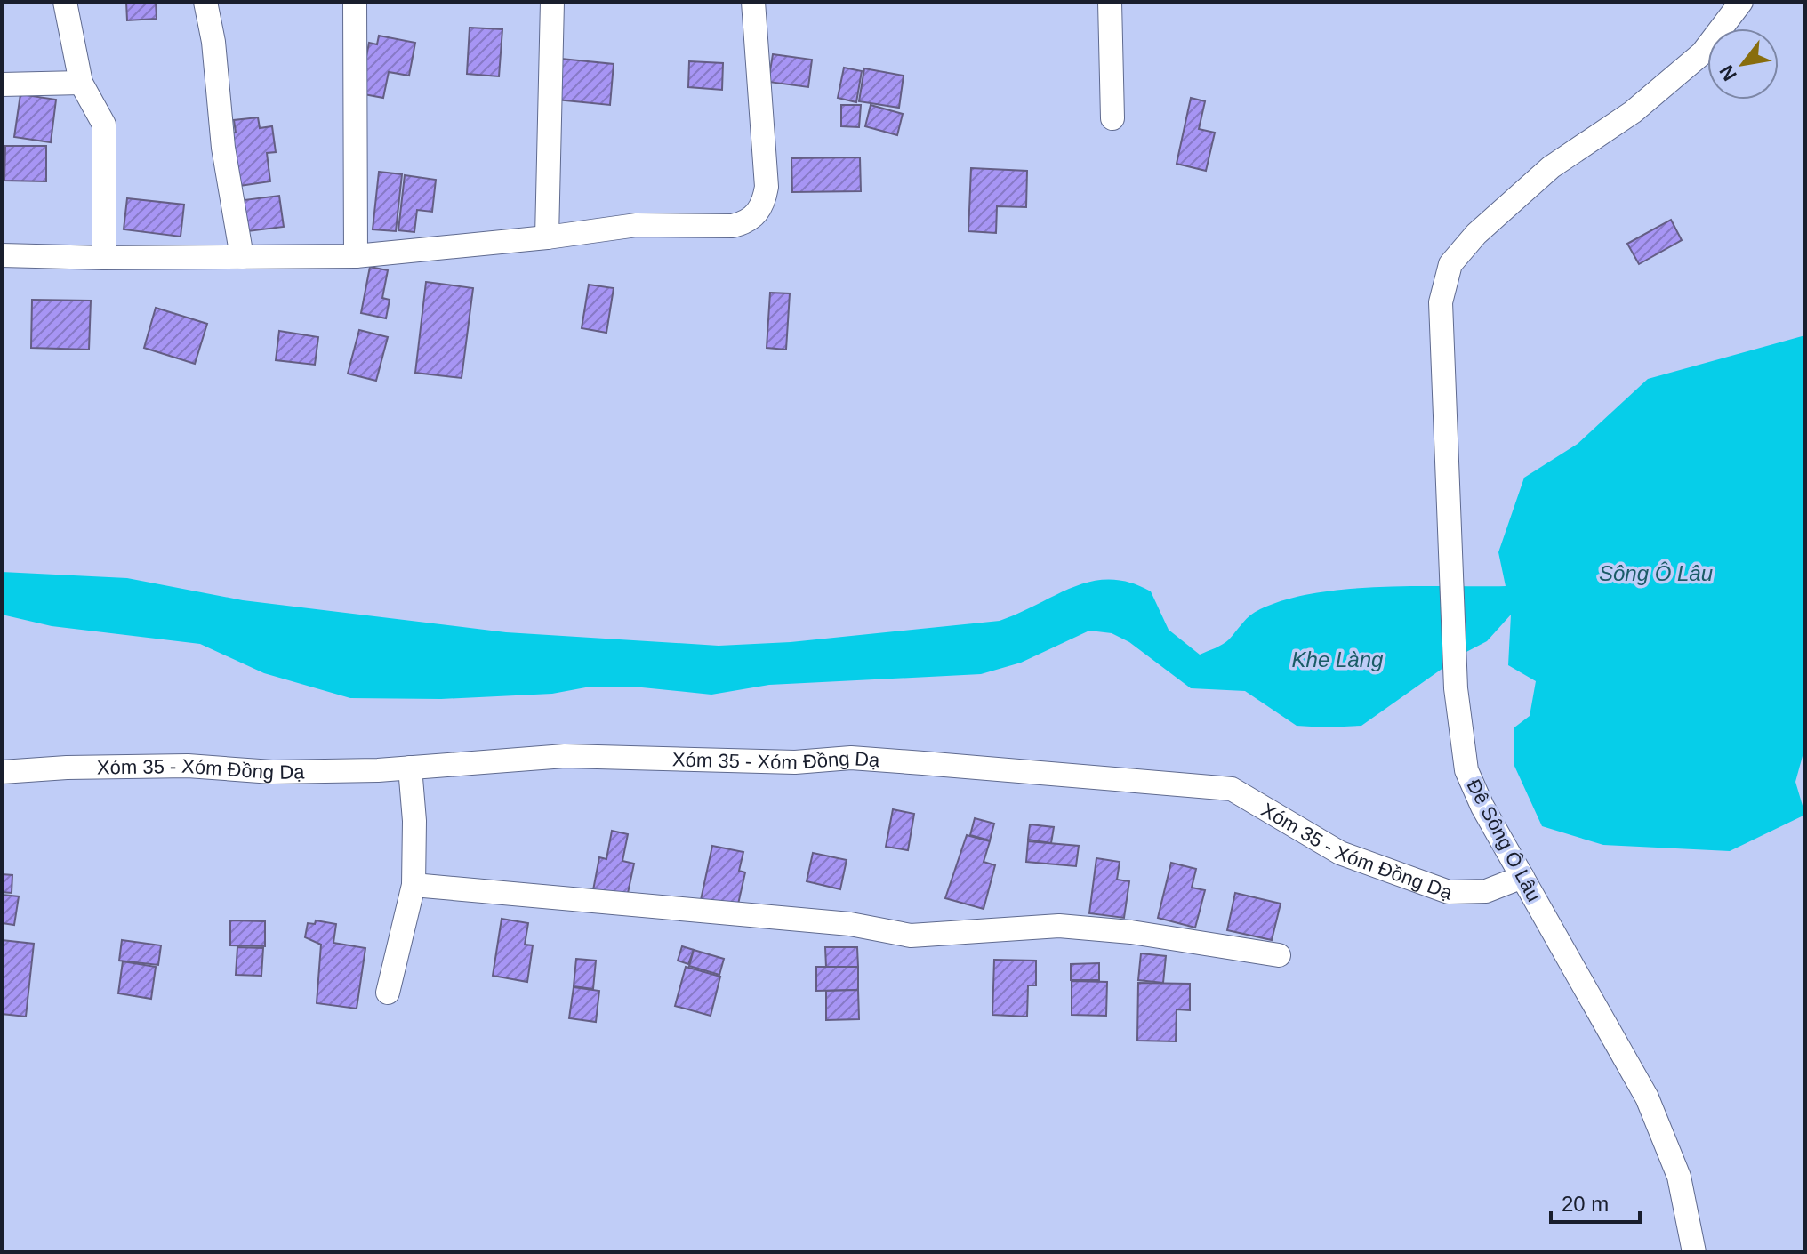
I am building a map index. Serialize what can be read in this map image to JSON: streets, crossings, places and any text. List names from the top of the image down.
{
  "streets": {
    "street": ["Xóm 35 - Xóm Đồng Dạ", "Đê Sông Ô Lâu"]
  },
  "crossings": [
    ["Xóm 35 - Xóm Đồng Dạ", "Đê Sông Ô Lâu"]
  ],
  "water": ["Sông Ô Lâu", "Khe Làng"],
  "scale_bar": "20 m",
  "north": "bottom left"
}
